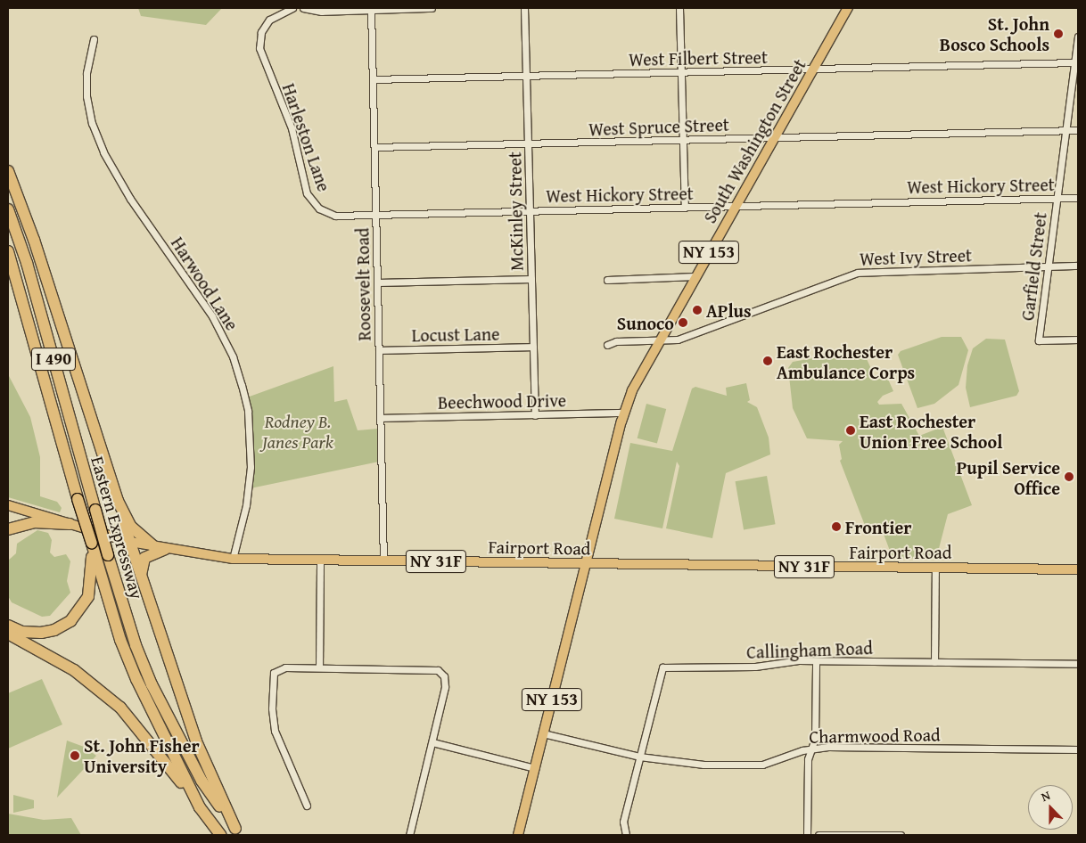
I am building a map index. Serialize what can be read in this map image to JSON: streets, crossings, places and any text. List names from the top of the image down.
{
  "streets": {
    "highway": ["I 490", "Eastern Expressway"],
    "main road": [
      "South Washington Street",
      "NY 153",
      "Fairport Road",
      "NY 31F"
    ],
    "street": [
      "West Filbert Street",
      "West Spruce Street",
      "Harleston Lane",
      "West Hickory Street",
      "McKinley Street",
      "West Ivy Street",
      "Garfield Street",
      "Harwood Lane",
      "Roosevelt Road",
      "Locust Lane",
      "Beechwood Drive",
      "Callingham Road",
      "Charmwood Road"
    ]
  },
  "crossings": [
    ["West Filbert Street", "South Washington Street"],
    ["West Filbert Street", "McKinley Street"],
    ["West Filbert Street", "Garfield Street"],
    ["West Filbert Street", "Roosevelt Road"],
    ["West Spruce Street", "South Washington Street"],
    ["West Spruce Street", "McKinley Street"],
    ["West Spruce Street", "Garfield Street"],
    ["West Spruce Street", "Roosevelt Road"],
    ["Harleston Lane", "West Hickory Street"],
    ["Harleston Lane", "Roosevelt Road"],
    ["South Washington Street", "West Hickory Street"],
    ["South Washington Street", "NY 153"],
    ["South Washington Street", "West Ivy Street"],
    ["South Washington Street", "Beechwood Drive"],
    ["South Washington Street", "Fairport Road"],
    ["West Hickory Street", "McKinley Street"],
    ["West Hickory Street", "Garfield Street"],
    ["West Hickory Street", "Roosevelt Road"],
    ["McKinley Street", "Locust Lane"],
    ["McKinley Street", "Beechwood Drive"],
    ["NY 153", "Fairport Road"],
    ["NY 153", "Charmwood Road"],
    ["West Ivy Street", "Garfield Street"],
    ["Harwood Lane", "Fairport Road"],
    ["Roosevelt Road", "Locust Lane"],
    ["Roosevelt Road", "Beechwood Drive"],
    ["Roosevelt Road", "Fairport Road"],
    ["Callingham Road", "Charmwood Road"]
  ],
  "parks": ["Rodney B. Janes Park"],
  "places": [
    "St. John Bosco Schools",
    "APlus",
    "Sunoco",
    "East Rochester Ambulance Corps",
    "East Rochester Union Free School",
    "Pupil Service Office",
    "Frontier",
    "St. John Fisher University"
  ],
  "north": "top"
}
